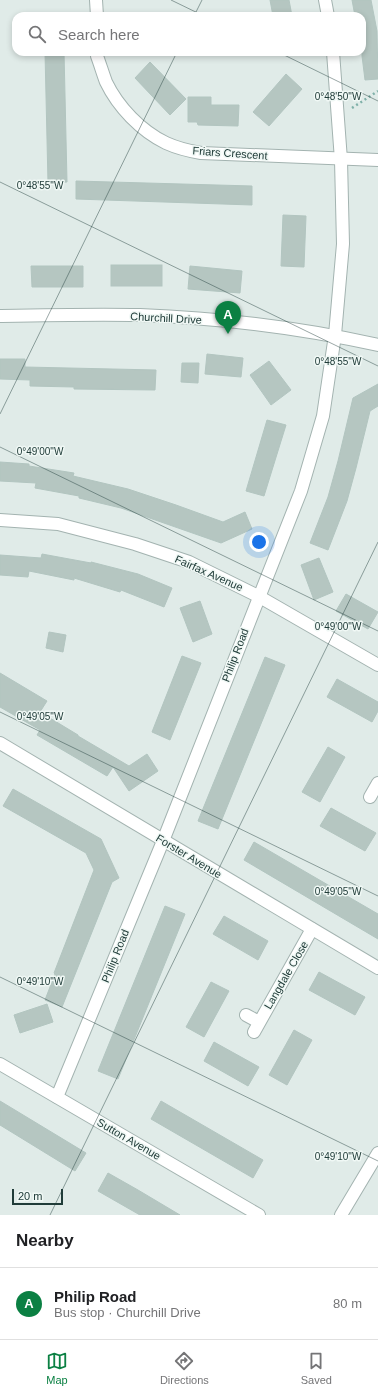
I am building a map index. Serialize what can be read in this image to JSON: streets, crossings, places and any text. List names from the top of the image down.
{
  "streets": {
    "street": [
      "Friars Crescent",
      "Churchill Drive",
      "Fairfax Avenue",
      "Philip Road",
      "Forster Avenue",
      "Langdale Close",
      "Sutton Avenue"
    ]
  },
  "crossings": [
    ["Friars Crescent", "Philip Road"],
    ["Churchill Drive", "Philip Road"],
    ["Fairfax Avenue", "Philip Road"],
    ["Philip Road", "Forster Avenue"],
    ["Philip Road", "Sutton Avenue"],
    ["Forster Avenue", "Langdale Close"]
  ],
  "scale_bar": "20 m",
  "page": {
    "search": "Search here",
    "pins": "A",
    "scale": "20 m",
    "heading": "Nearby",
    "list": [
      {
        "mark": "A",
        "name": "Philip Road",
        "note": "Bus stop · Churchill Drive",
        "value": "80 m"
      }
    ],
    "nav": ["Map", "Directions", "Saved"]
  },
  "coordinates": [
    "0°48'50\"W",
    "0°48'55\"W",
    "0°49'00\"W",
    "0°49'05\"W",
    "0°49'10\"W"
  ]
}
